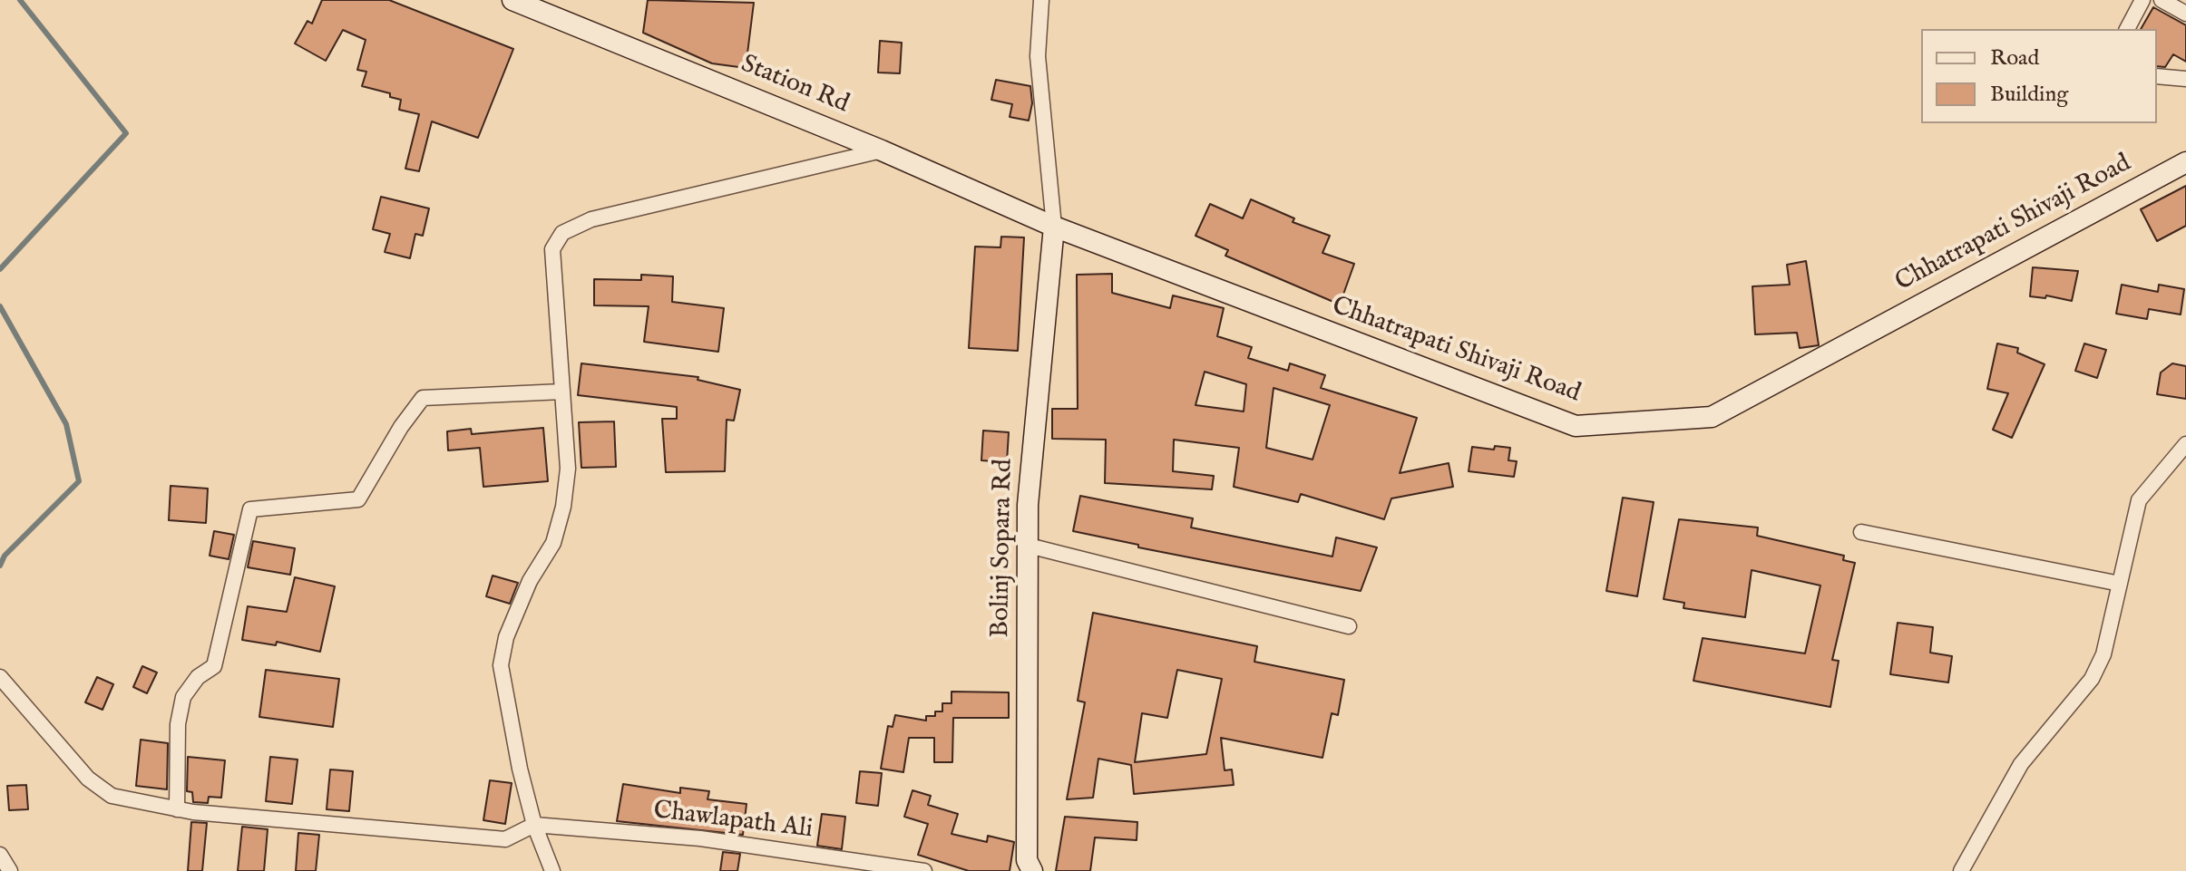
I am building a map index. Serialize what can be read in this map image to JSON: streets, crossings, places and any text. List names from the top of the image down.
{
  "streets": {
    "main road": ["Station Rd", "Chhatrapati Shivaji Road", "Bolinj Sopara Rd"],
    "street": ["Chawlapath Ali"]
  },
  "crossings": [
    ["Station Rd", "Chhatrapati Shivaji Road"],
    ["Station Rd", "Bolinj Sopara Rd"],
    ["Chhatrapati Shivaji Road", "Bolinj Sopara Rd"]
  ],
  "legend": ["Road", "Building"]
}
